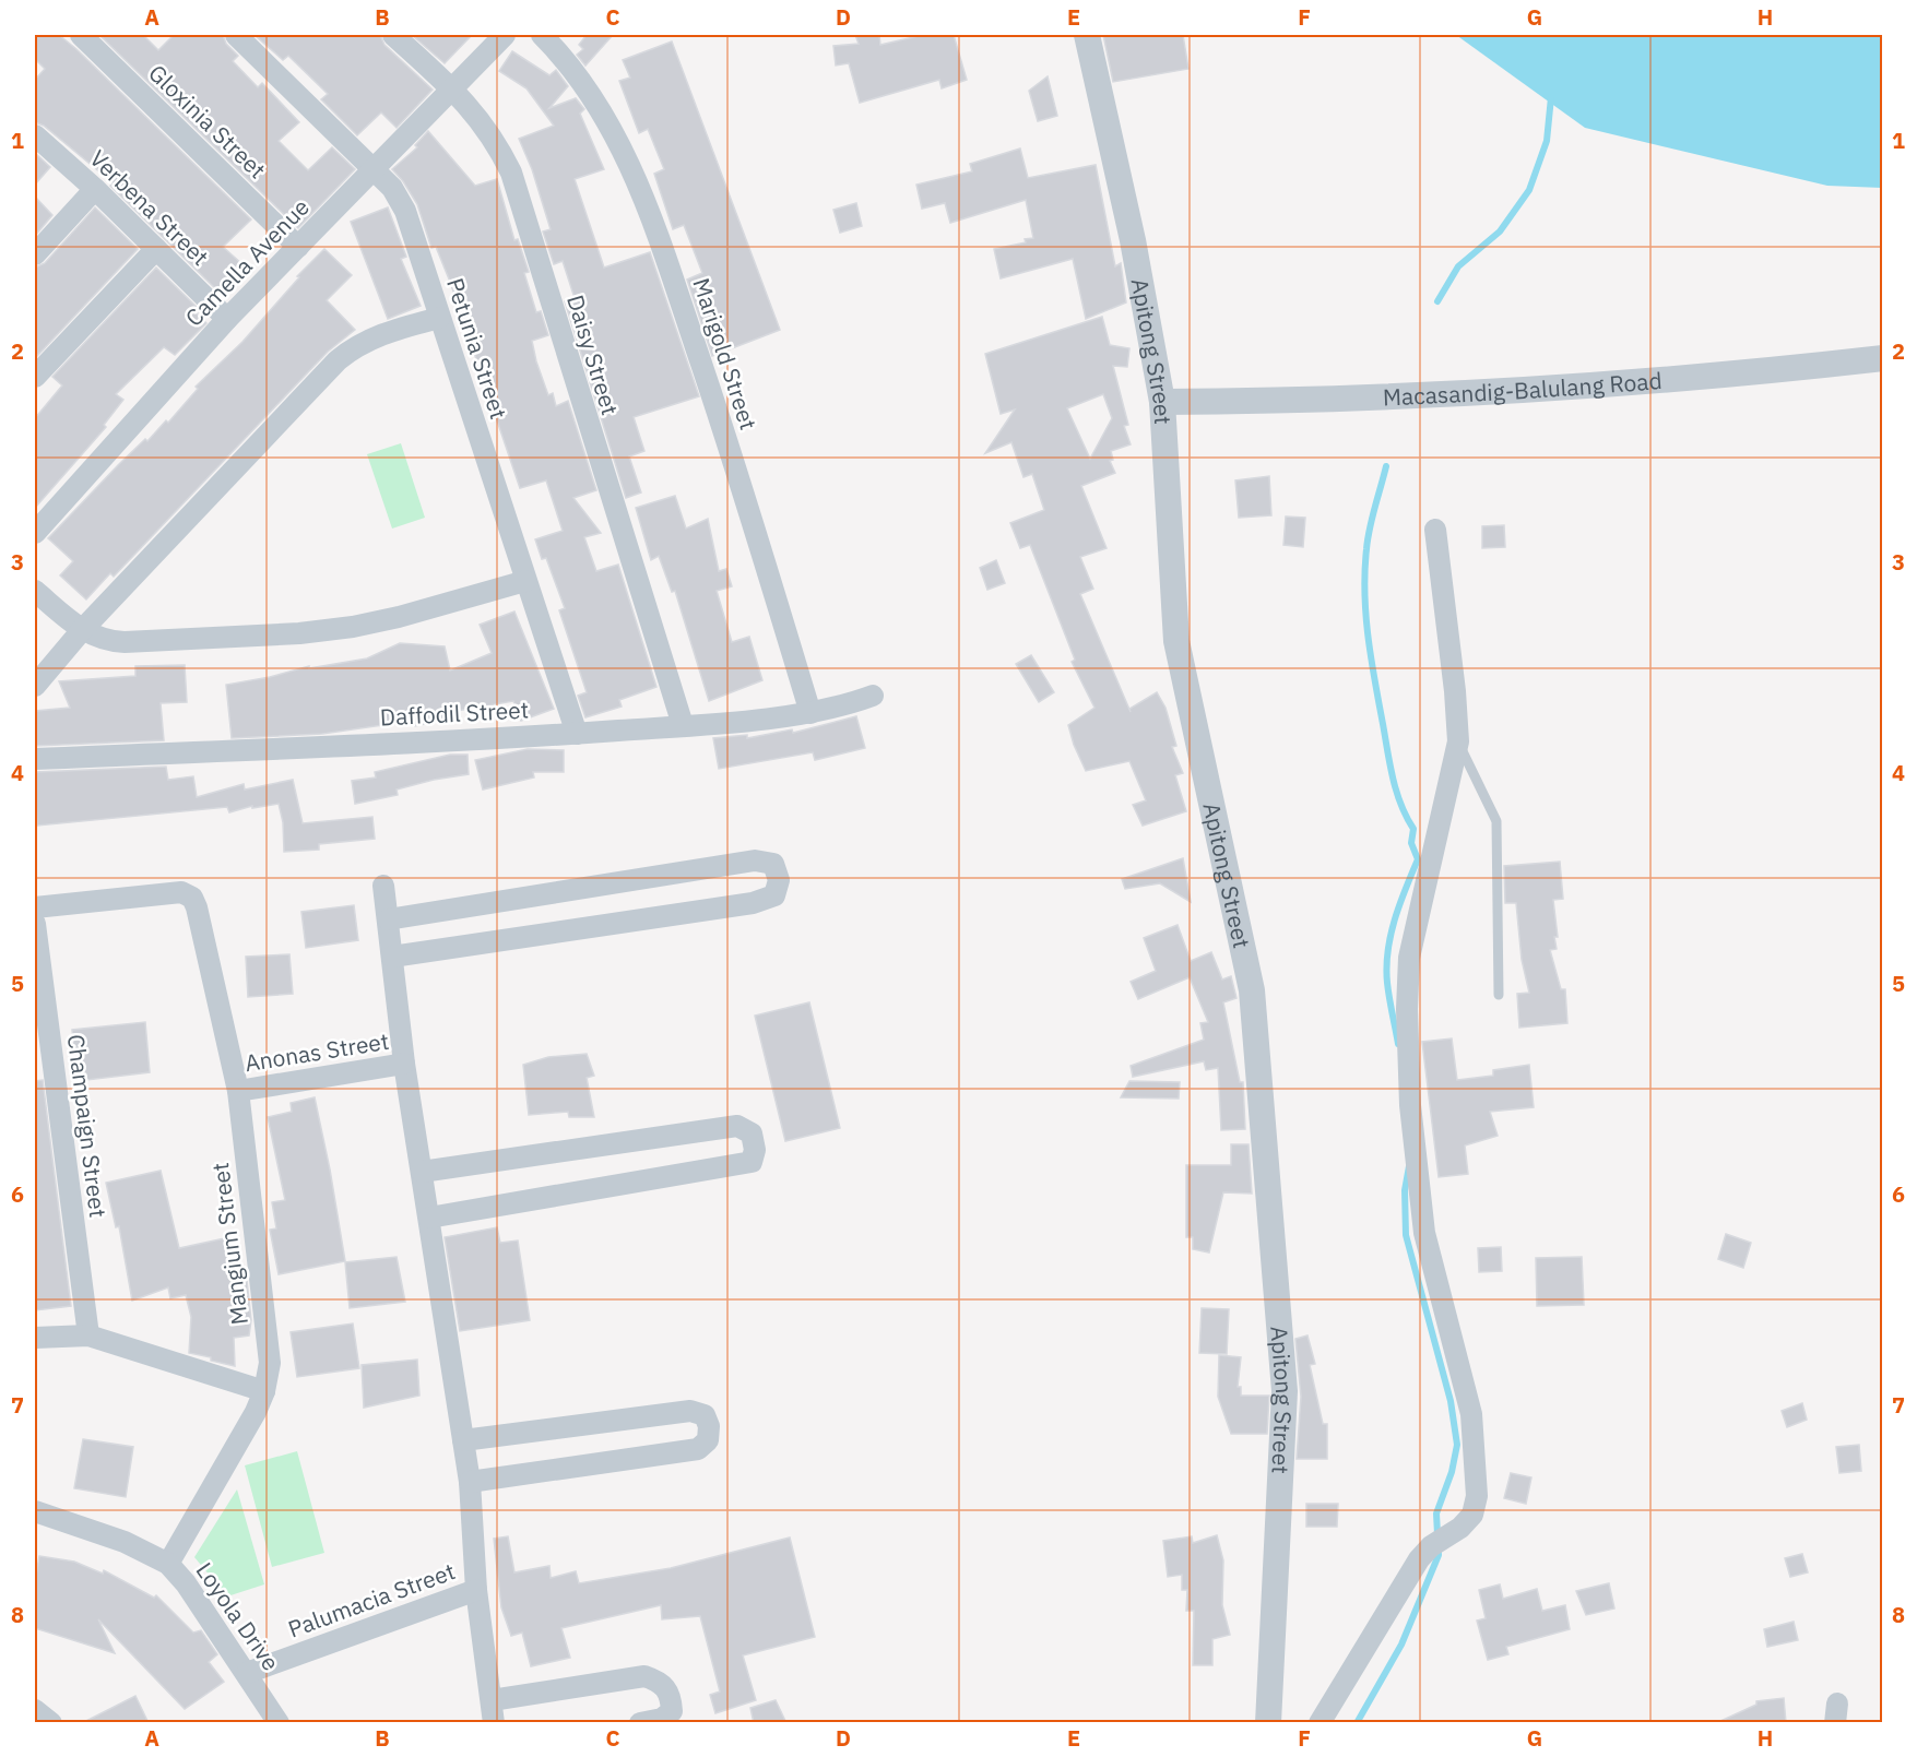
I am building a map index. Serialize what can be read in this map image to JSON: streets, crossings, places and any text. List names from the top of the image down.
{
  "streets": {
    "street": [
      "Gloxinia Street",
      "Verbena Street",
      "Camella Avenue",
      "Petunia Street",
      "Apitong Street",
      "Marigold Street",
      "Daisy Street",
      "Macasandig-Balulang Road",
      "Daffodil Street",
      "Anonas Street",
      "Champaign Street",
      "Mangium Street",
      "Palumacia Street",
      "Loyola Drive"
    ]
  },
  "crossings": [
    ["Gloxinia Street", "Camella Avenue"],
    ["Verbena Street", "Camella Avenue"],
    ["Camella Avenue", "Petunia Street"],
    ["Camella Avenue", "Daisy Street"],
    ["Petunia Street", "Daffodil Street"],
    ["Apitong Street", "Macasandig-Balulang Road"],
    ["Marigold Street", "Daffodil Street"],
    ["Daisy Street", "Daffodil Street"],
    ["Anonas Street", "Mangium Street"],
    ["Mangium Street", "Loyola Drive"],
    ["Palumacia Street", "Loyola Drive"]
  ],
  "grid": {
    "columns": [
      "A",
      "B",
      "C",
      "D",
      "E",
      "F",
      "G",
      "H"
    ],
    "rows": [
      "1",
      "2",
      "3",
      "4",
      "5",
      "6",
      "7",
      "8"
    ]
  }
}
